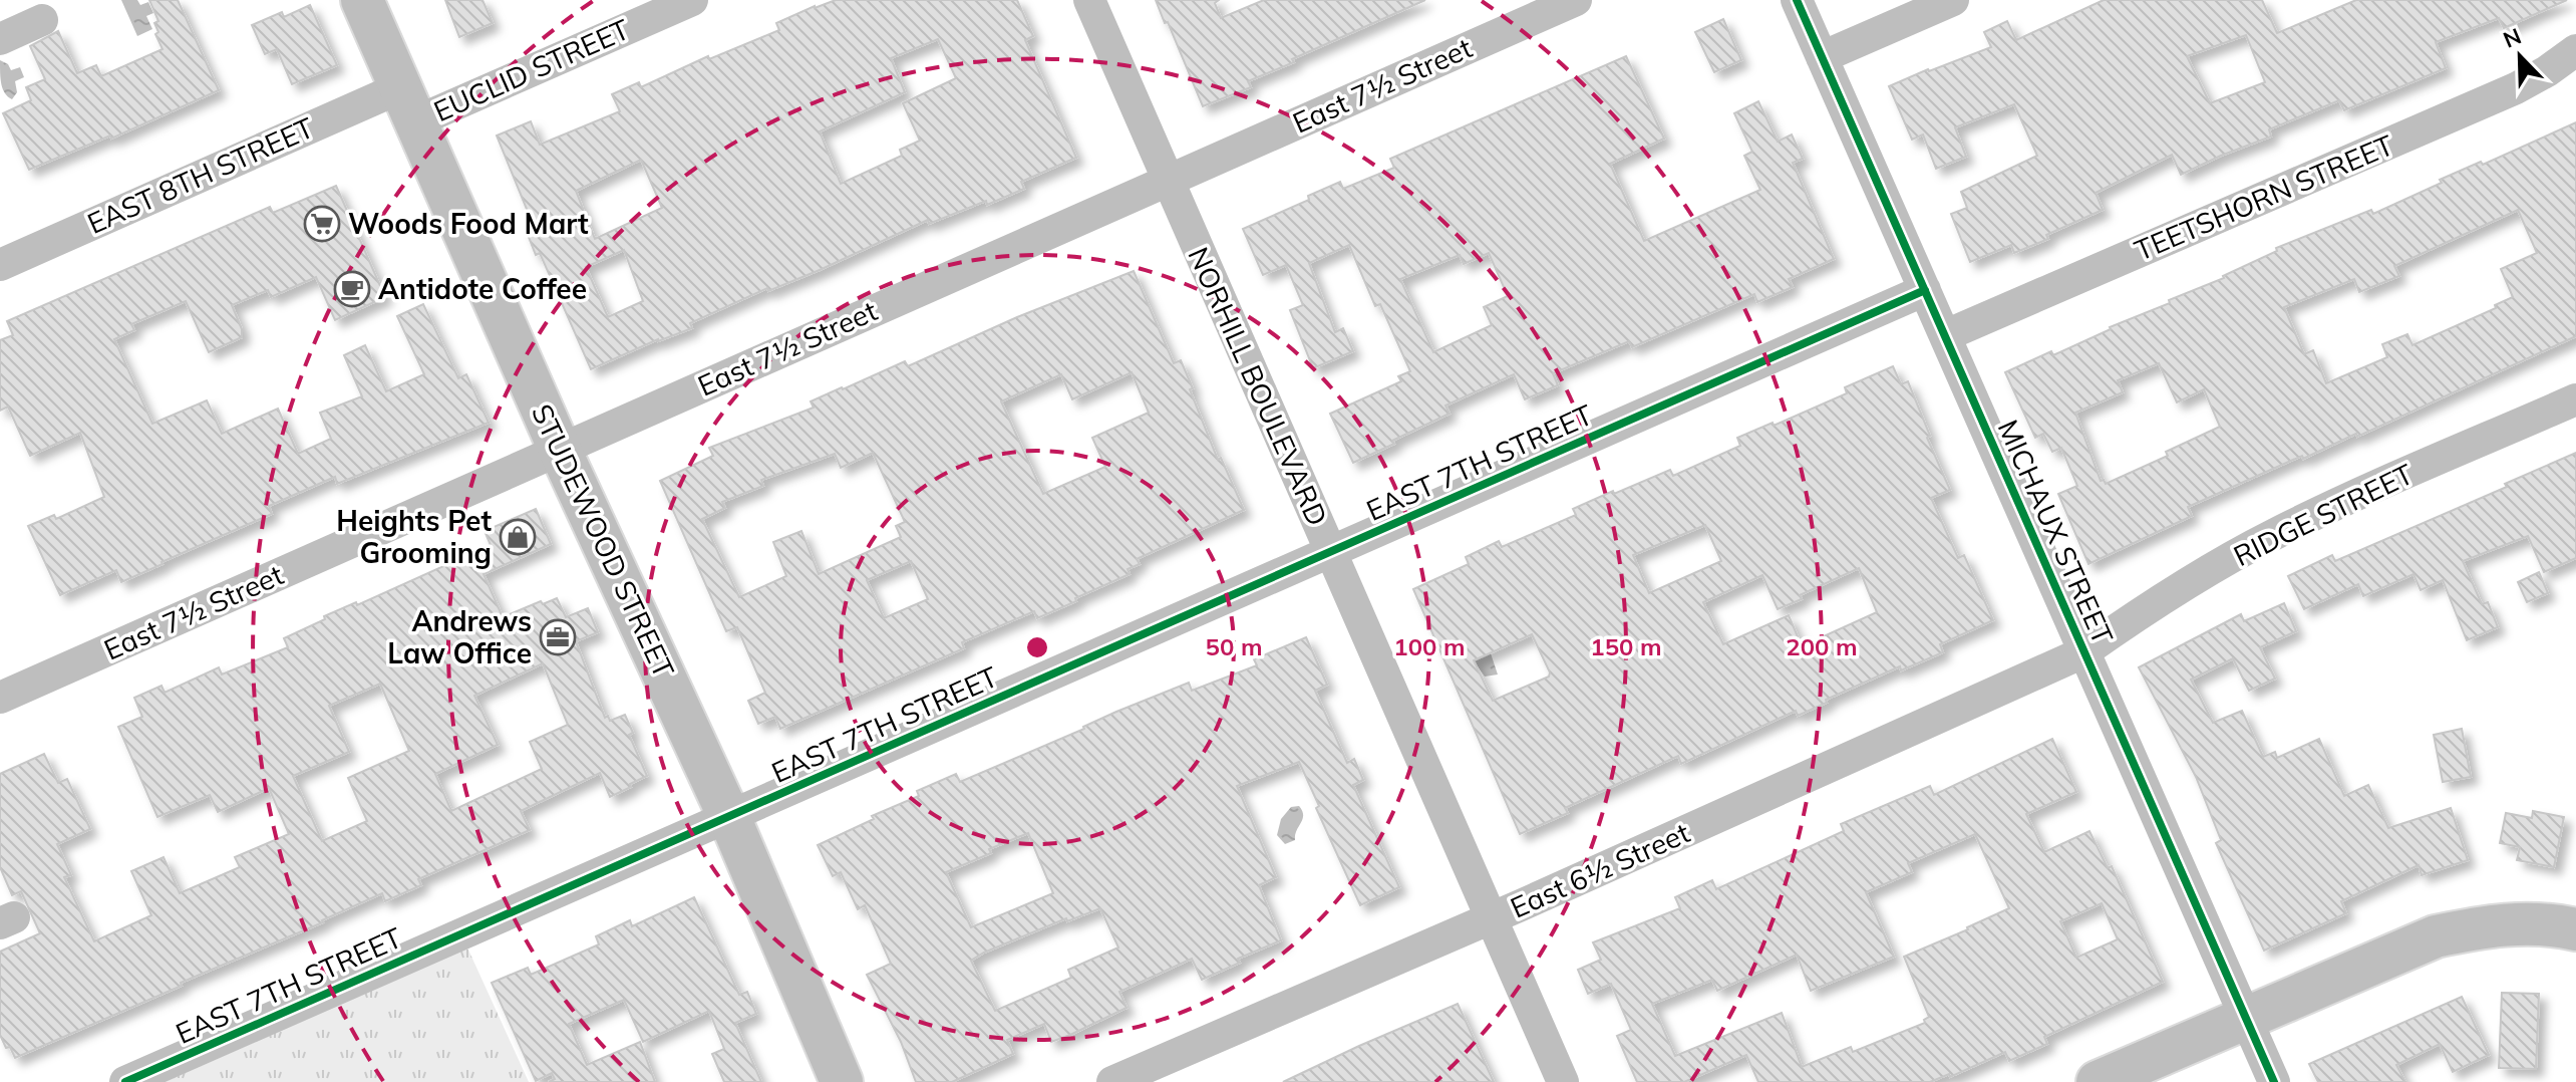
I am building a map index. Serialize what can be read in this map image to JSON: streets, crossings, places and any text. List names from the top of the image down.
{
  "streets": {
    "main road": ["STUDEWOOD STREET"],
    "street": [
      "EUCLID STREET",
      "East 7½ Street",
      "EAST 8TH STREET",
      "TEETSHORN STREET",
      "NORHILL BOULEVARD",
      "EAST 7TH STREET",
      "RIDGE STREET",
      "MICHAUX STREET",
      "East 6½ Street"
    ]
  },
  "crossings": [
    ["EUCLID STREET", "EAST 8TH STREET"],
    ["EUCLID STREET", "STUDEWOOD STREET"],
    ["East 7½ Street", "NORHILL BOULEVARD"],
    ["East 7½ Street", "STUDEWOOD STREET"],
    ["EAST 8TH STREET", "STUDEWOOD STREET"],
    ["TEETSHORN STREET", "MICHAUX STREET"],
    ["NORHILL BOULEVARD", "EAST 7TH STREET"],
    ["NORHILL BOULEVARD", "East 6½ Street"],
    ["EAST 7TH STREET", "MICHAUX STREET"],
    ["EAST 7TH STREET", "STUDEWOOD STREET"],
    ["RIDGE STREET", "MICHAUX STREET"],
    ["RIDGE STREET", "East 6½ Street"],
    ["MICHAUX STREET", "East 6½ Street"]
  ],
  "places": {
    "supermarket": ["Woods Food Mart"],
    "cafe": ["Antidote Coffee"],
    "shop": ["Heights Pet Grooming"],
    "office": ["Andrews Law Office"]
  },
  "north": "top left",
  "rings": [
    "50 m",
    "100 m",
    "150 m",
    "200 m"
  ]
}
